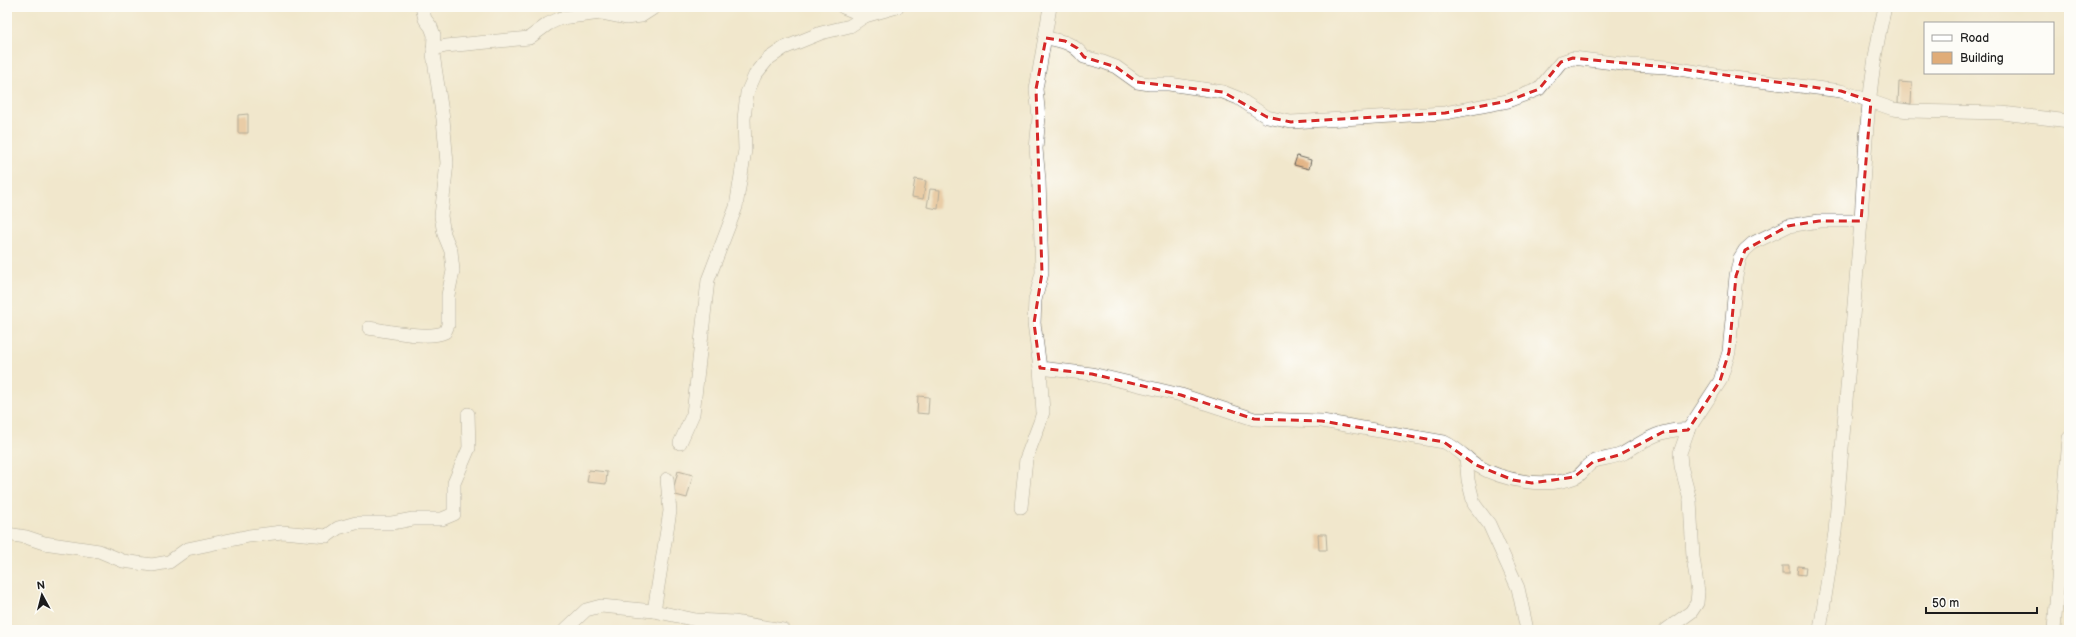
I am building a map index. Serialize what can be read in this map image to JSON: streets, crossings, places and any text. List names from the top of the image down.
{
  "legend": ["Road", "Building"],
  "scale_bar": "50 m",
  "north": "top"
}
